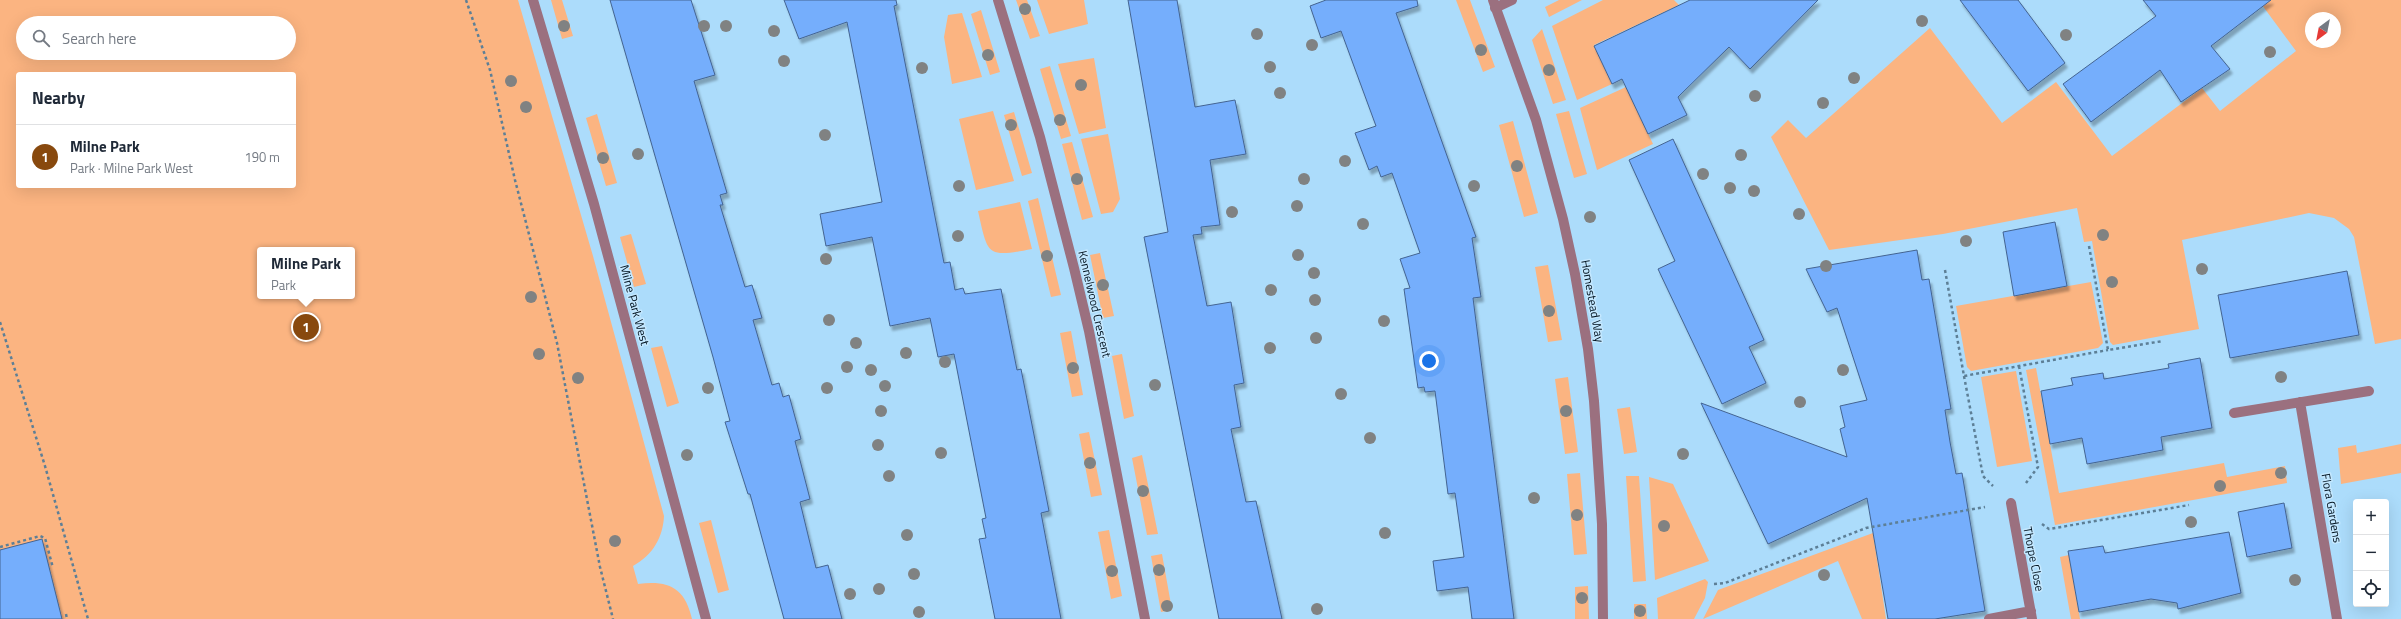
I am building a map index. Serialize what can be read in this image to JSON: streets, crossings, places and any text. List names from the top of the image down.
{
  "streets": {
    "street": [
      "Homestead Way",
      "Kennelwood Crescent",
      "Milne Park West",
      "Flora Gardens",
      "Thorpe Close"
    ]
  },
  "north": "bottom left",
  "page": {
    "search": "Search here",
    "heading": "Nearby",
    "list": [
      {
        "mark": "1",
        "name": "Milne Park",
        "note": "Park · Milne Park West",
        "value": "190 m"
      }
    ],
    "popup": ["Milne Park", "Park"],
    "pins": "1",
    "map_buttons": ["+", "−"]
  }
}
